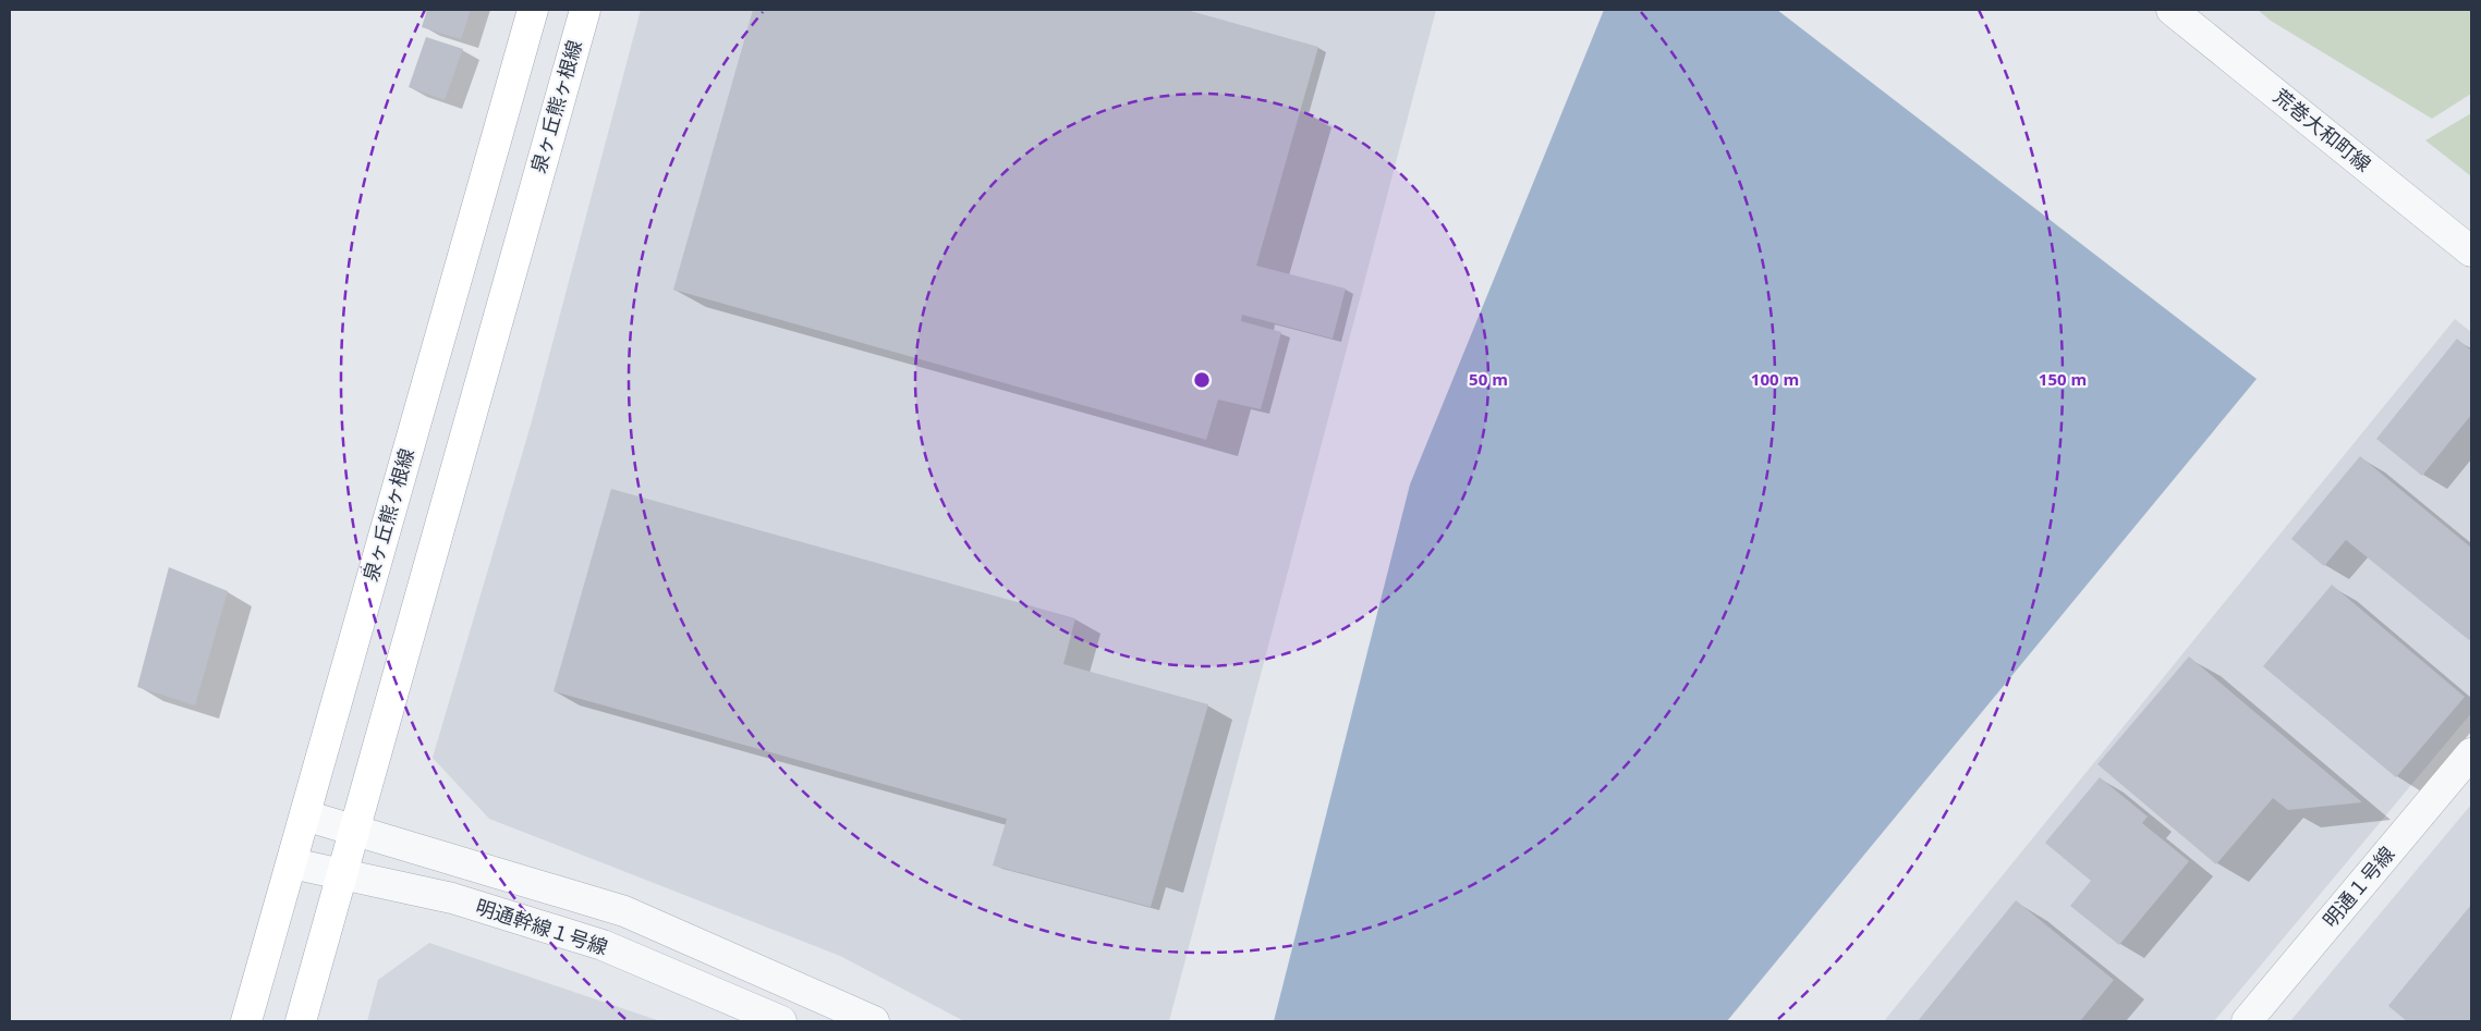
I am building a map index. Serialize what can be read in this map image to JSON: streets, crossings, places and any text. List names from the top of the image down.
{
  "streets": {
    "main road": ["泉ヶ丘熊ヶ根線"],
    "street": ["荒巻大和町線", "明通１号線", "明通幹線１号線"]
  },
  "crossings": [
    ["泉ヶ丘熊ヶ根線", "明通幹線１号線"]
  ],
  "rings": ["50 m", "100 m", "150 m"]
}
